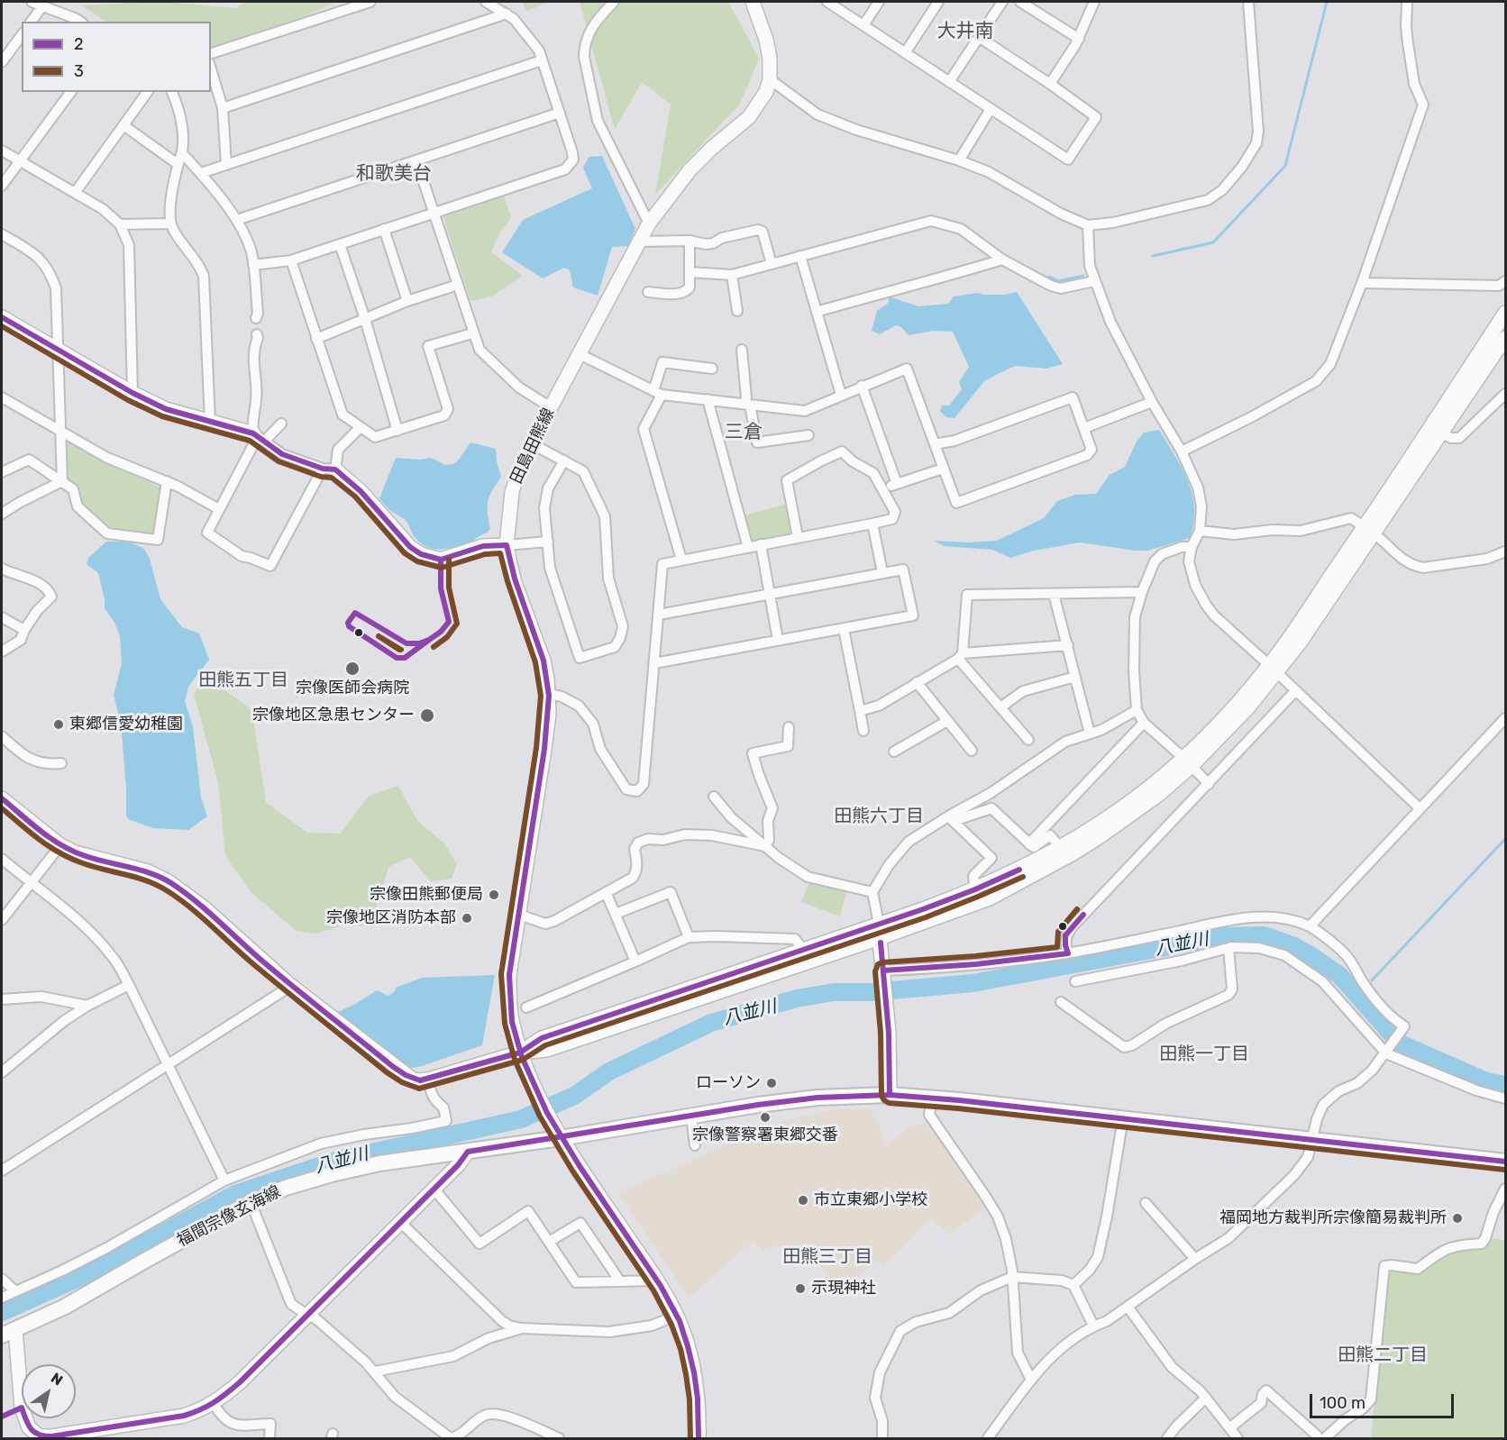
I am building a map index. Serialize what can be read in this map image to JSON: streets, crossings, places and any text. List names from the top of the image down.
{
  "streets": {
    "main road": ["福間宗像玄海線"],
    "street": ["田島田熊線"]
  },
  "crossings": [
    ["田島田熊線", "福間宗像玄海線"]
  ],
  "districts": [
    "大井南",
    "和歌美台",
    "三倉",
    "田熊五丁目",
    "田熊六丁目",
    "田熊一丁目",
    "田熊三丁目",
    "田熊二丁目"
  ],
  "water": ["八並川"],
  "places": [
    "宗像医師会病院",
    "宗像地区急患センター",
    "東郷信愛幼稚園",
    "宗像田熊郵便局",
    "宗像地区消防本部",
    "ローソン",
    "宗像警察署東郷交番",
    "市立東郷小学校",
    "福岡地方裁判所宗像簡易裁判所",
    "示現神社"
  ],
  "lines": ["transit line 2", "transit line 3"],
  "legend": ["2", "3"],
  "scale_bar": "100 m",
  "north": "top right"
}
